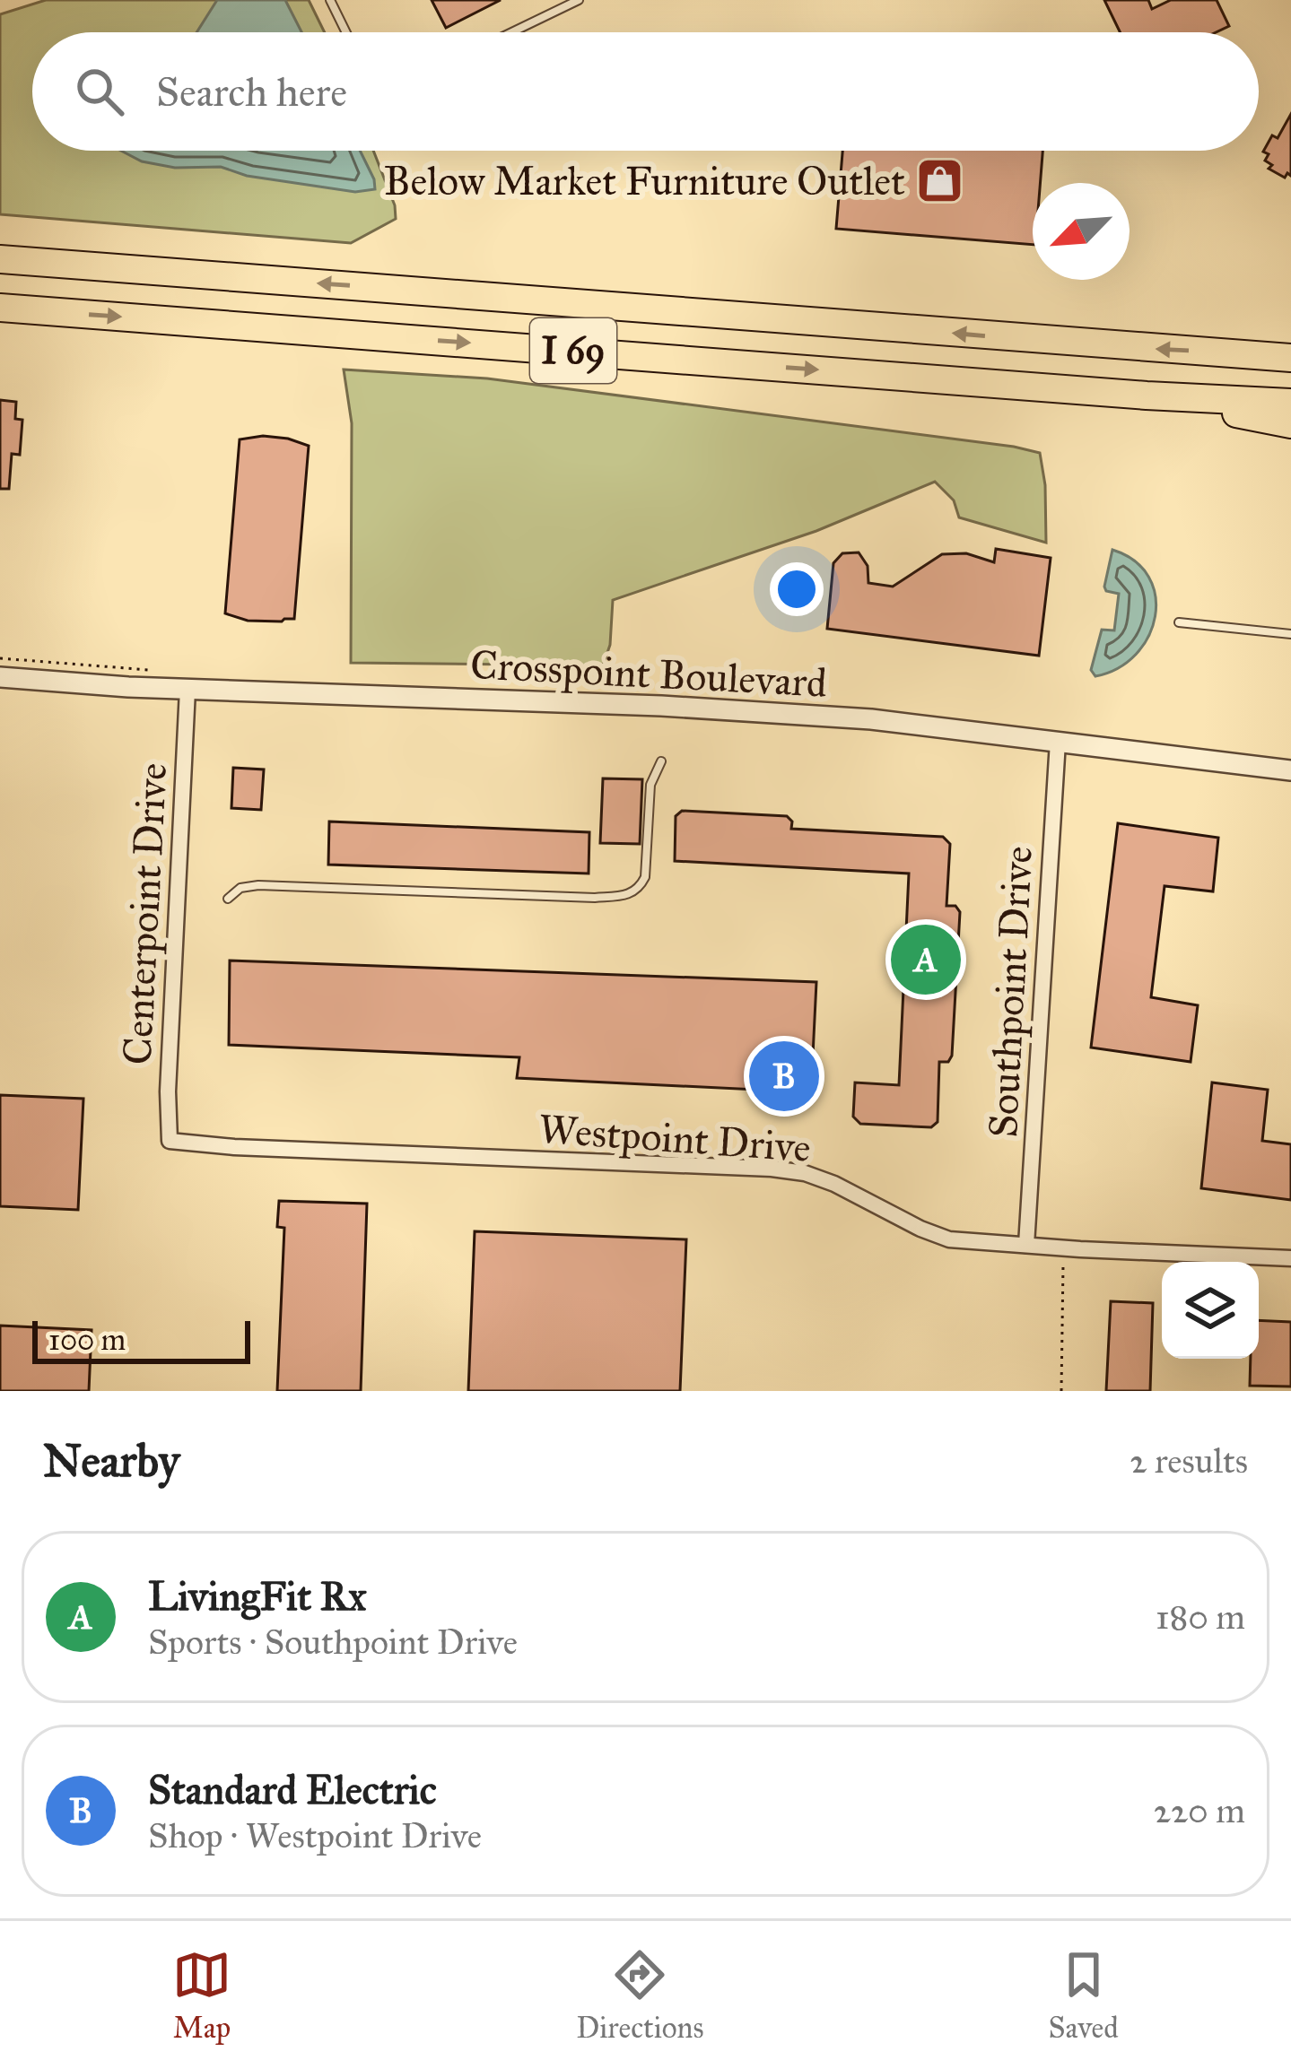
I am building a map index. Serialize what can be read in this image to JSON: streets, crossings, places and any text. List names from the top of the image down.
{
  "streets": {
    "highway": ["I 69"],
    "street": [
      "Crosspoint Boulevard",
      "Centerpoint Drive",
      "Southpoint Drive",
      "Westpoint Drive"
    ]
  },
  "crossings": [
    ["Crosspoint Boulevard", "Centerpoint Drive"],
    ["Crosspoint Boulevard", "Southpoint Drive"],
    ["Centerpoint Drive", "Westpoint Drive"],
    ["Southpoint Drive", "Westpoint Drive"]
  ],
  "places": {
    "shop": ["Below Market Furniture Outlet"]
  },
  "scale_bar": "100 m",
  "north": "bottom left",
  "page": {
    "search": "Search here",
    "pins": ["A", "B"],
    "scale": "100 m",
    "heading": ["Nearby", "2 results"],
    "list": [
      {
        "mark": "A",
        "name": "LivingFit Rx",
        "note": "Sports · Southpoint Drive",
        "value": "180 m"
      },
      {
        "mark": "B",
        "name": "Standard Electric",
        "note": "Shop · Westpoint Drive",
        "value": "220 m"
      }
    ],
    "nav": ["Map", "Directions", "Saved"]
  }
}
